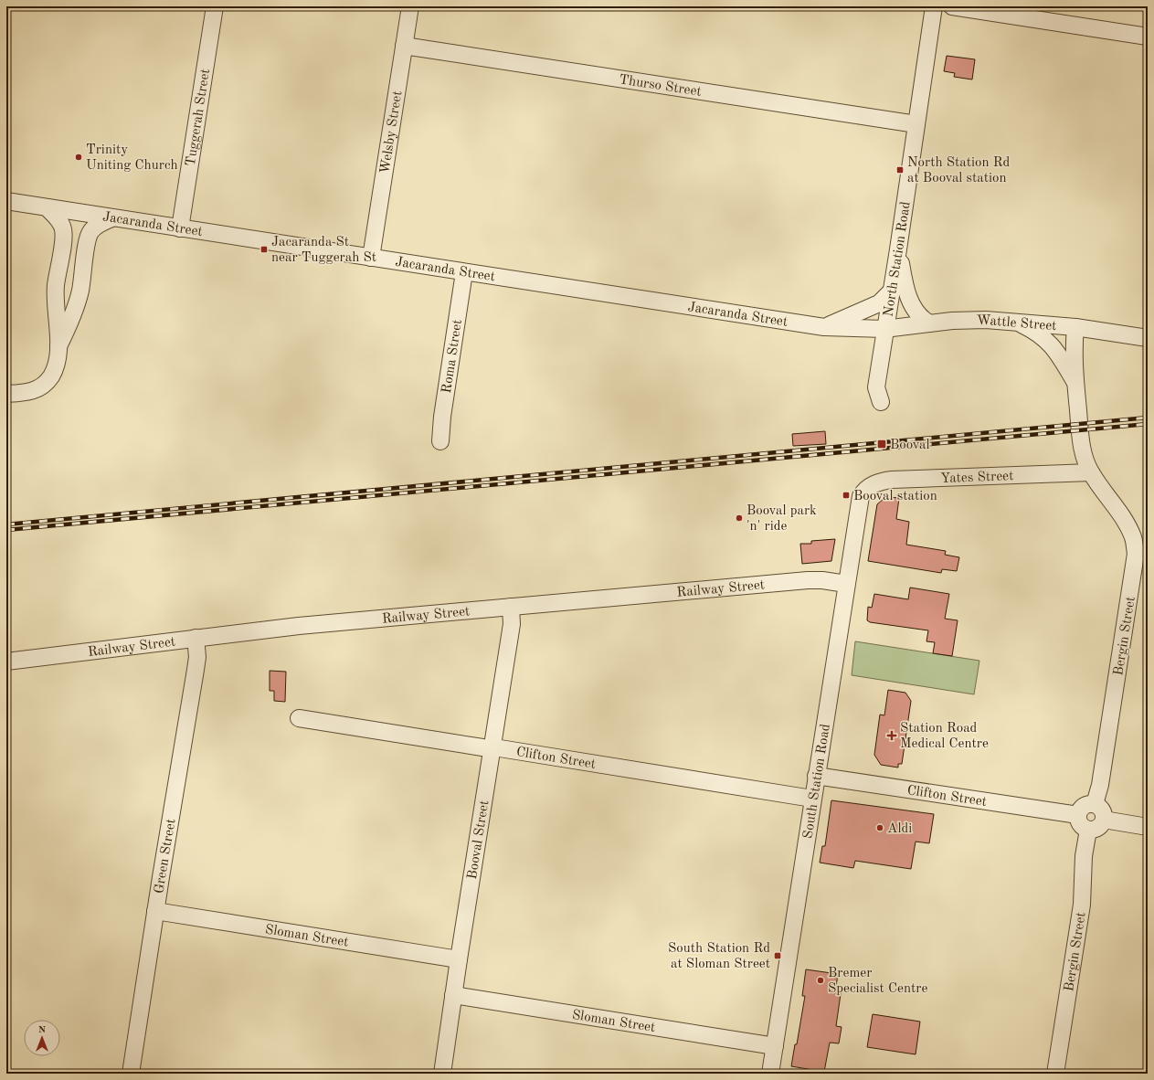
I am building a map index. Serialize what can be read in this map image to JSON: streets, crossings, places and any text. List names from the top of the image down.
{
  "streets": {
    "street": [
      "Thurso Street",
      "Tuggerah Street",
      "Welsby Street",
      "Jacaranda Street",
      "North Station Road",
      "Wattle Street",
      "Roma Street",
      "Yates Street",
      "Railway Street",
      "Bergin Street",
      "Clifton Street",
      "South Station Road",
      "Booval Street",
      "Green Street",
      "Sloman Street"
    ]
  },
  "crossings": [
    ["Thurso Street", "Welsby Street"],
    ["Thurso Street", "North Station Road"],
    ["Tuggerah Street", "Jacaranda Street"],
    ["Welsby Street", "Jacaranda Street"],
    ["Jacaranda Street", "North Station Road"],
    ["Jacaranda Street", "Wattle Street"],
    ["Jacaranda Street", "Roma Street"],
    ["North Station Road", "Wattle Street"],
    ["Wattle Street", "Bergin Street"],
    ["Yates Street", "Bergin Street"],
    ["Yates Street", "South Station Road"],
    ["Railway Street", "South Station Road"],
    ["Railway Street", "Booval Street"],
    ["Railway Street", "Green Street"],
    ["Bergin Street", "Clifton Street"],
    ["Clifton Street", "South Station Road"],
    ["Clifton Street", "Booval Street"],
    ["South Station Road", "Sloman Street"],
    ["Booval Street", "Sloman Street"],
    ["Green Street", "Sloman Street"]
  ],
  "places": {
    "other": [
      "Trinity Uniting Church",
      "Booval park 'n' ride",
      "Aldi",
      "Bremer Specialist Centre"
    ],
    "transit": [
      "North Station Rd at Booval station",
      "Jacaranda St near Tuggerah St",
      "Booval",
      "Booval station",
      "South Station Rd at Sloman Street"
    ],
    "health": ["Station Road Medical Centre"]
  },
  "north": "top"
}
